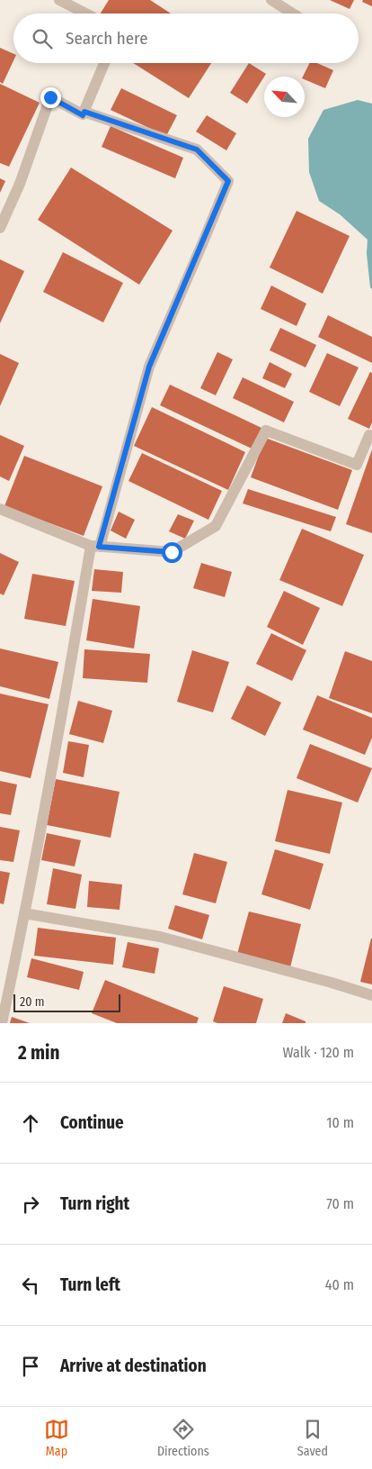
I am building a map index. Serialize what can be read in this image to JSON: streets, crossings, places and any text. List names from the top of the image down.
{
  "scale_bar": "20 m",
  "north": "top left",
  "page": {
    "search": "Search here",
    "scale": "20 m",
    "heading": ["2 min", "Walk · 120 m"],
    "list": [
      ["Continue", "10 m"],
      ["Turn right", "70 m"],
      ["Turn left", "40 m"],
      "Arrive at destination"
    ],
    "nav": ["Map", "Directions", "Saved"]
  }
}
